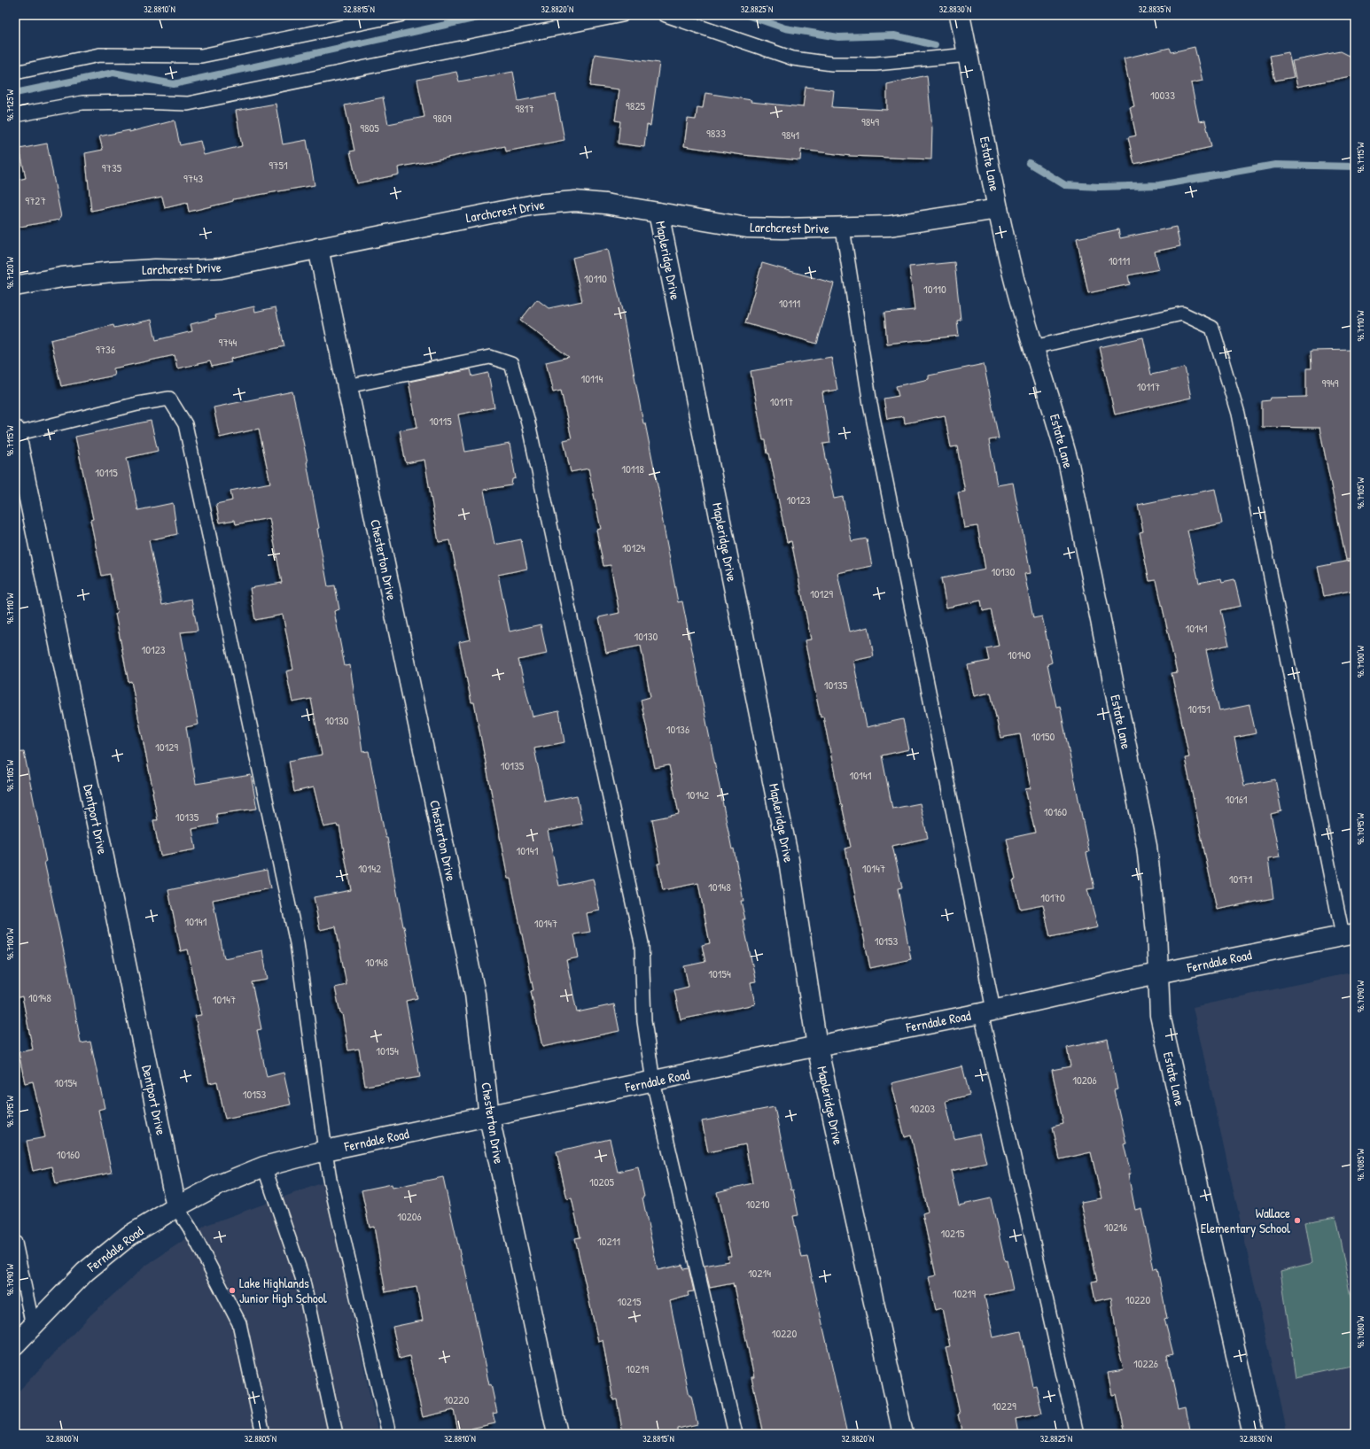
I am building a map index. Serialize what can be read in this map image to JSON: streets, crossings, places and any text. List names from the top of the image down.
{
  "streets": {
    "street": [
      "Estate Lane",
      "Larchcrest Drive",
      "Mapleridge Drive",
      "Chesterton Drive",
      "Dentport Drive",
      "Ferndale Road"
    ]
  },
  "crossings": [
    ["Estate Lane", "Larchcrest Drive"],
    ["Estate Lane", "Ferndale Road"],
    ["Larchcrest Drive", "Mapleridge Drive"],
    ["Larchcrest Drive", "Chesterton Drive"],
    ["Mapleridge Drive", "Ferndale Road"],
    ["Chesterton Drive", "Ferndale Road"],
    ["Dentport Drive", "Ferndale Road"]
  ],
  "places": ["Wallace Elementary School", "Lake Highlands Junior High School"],
  "house_numbers": [
    "10033",
    "9825",
    "9817",
    "9809",
    "9849",
    "9805",
    "9833",
    "9841",
    "9751",
    "9735",
    "9743",
    "9727",
    "10111",
    "10110",
    "10110",
    "10111",
    "9744",
    "9736",
    "10114",
    "9949",
    "10117",
    "10117",
    "10115",
    "10118",
    "10115",
    "10123",
    "10124",
    "10130",
    "10129",
    "10141",
    "10130",
    "10123",
    "10140",
    "10135",
    "10151",
    "10130",
    "10136",
    "10150",
    "10129",
    "10135",
    "10141",
    "10142",
    "10161",
    "10160",
    "10135",
    "10141",
    "10142",
    "10147",
    "10171",
    "10148",
    "10170",
    "10141",
    "10147",
    "10153",
    "10148",
    "10154",
    "10148",
    "10147",
    "10154",
    "10206",
    "10154",
    "10153",
    "10203",
    "10160",
    "10205",
    "10210",
    "10206",
    "10216",
    "10215",
    "10211",
    "10214",
    "10219",
    "10220",
    "10215",
    "10220",
    "10226",
    "10219",
    "10220",
    "10229"
  ],
  "coordinates": [
    "32.8810°N",
    "32.8815°N",
    "32.8820°N",
    "32.8825°N",
    "32.8830°N",
    "32.8835°N",
    "96.7125°W",
    "96.7115°W",
    "96.7120°W",
    "96.7110°W",
    "96.7105°W",
    "96.7100°W",
    "96.7095°W",
    "96.7090°W",
    "96.7085°W",
    "96.7080°W",
    "32.8800°N",
    "32.8805°N"
  ]
}
